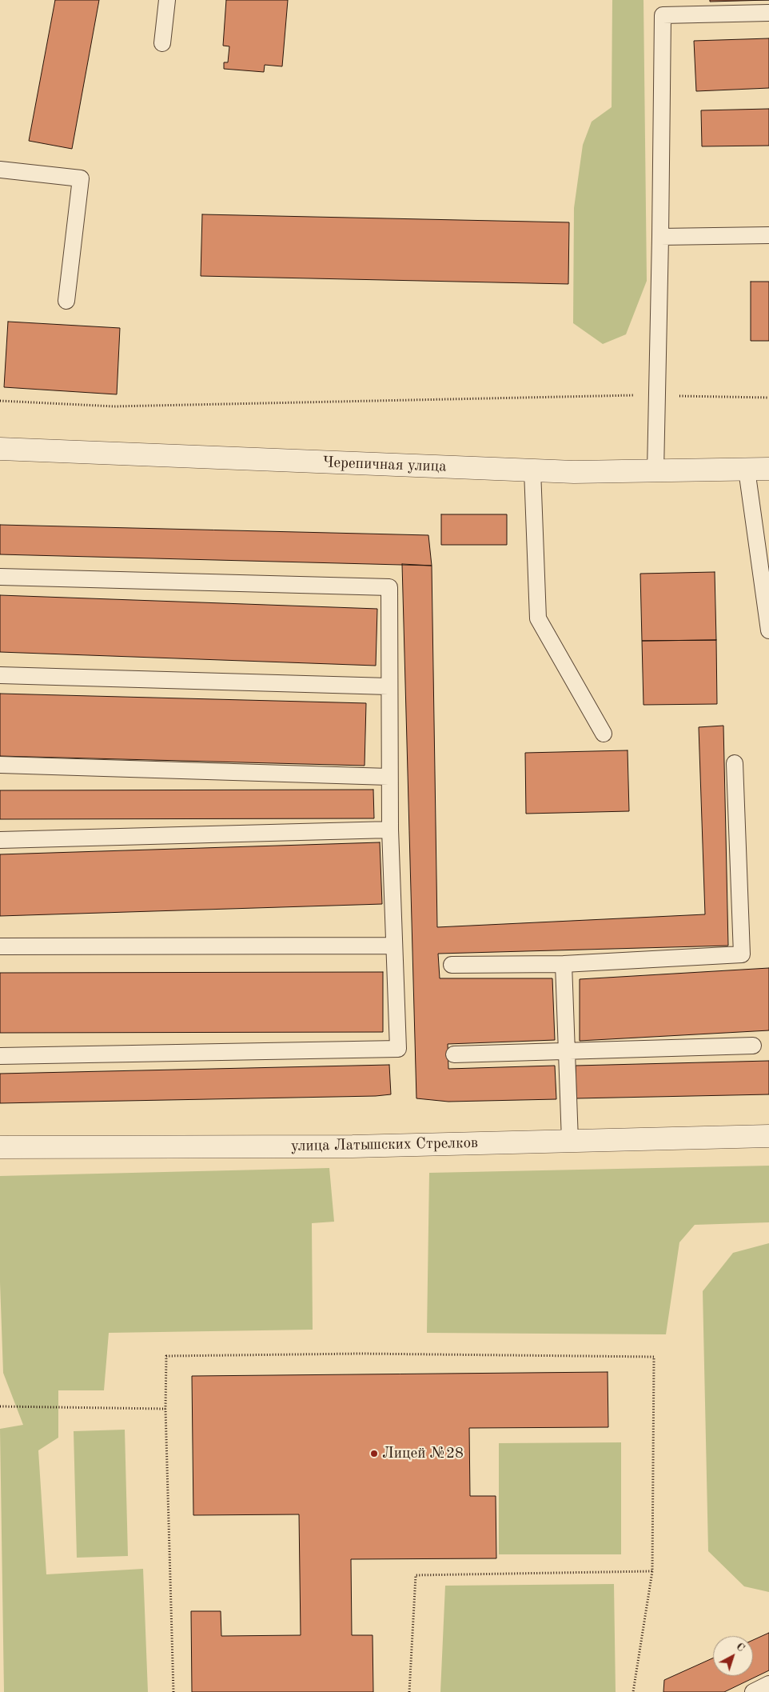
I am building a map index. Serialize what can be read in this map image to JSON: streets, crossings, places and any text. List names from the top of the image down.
{
  "streets": {
    "street": ["Черепичная улица", "улица Латышских Стрелков"]
  },
  "places": ["Лицей №28"],
  "north": "top right"
}
